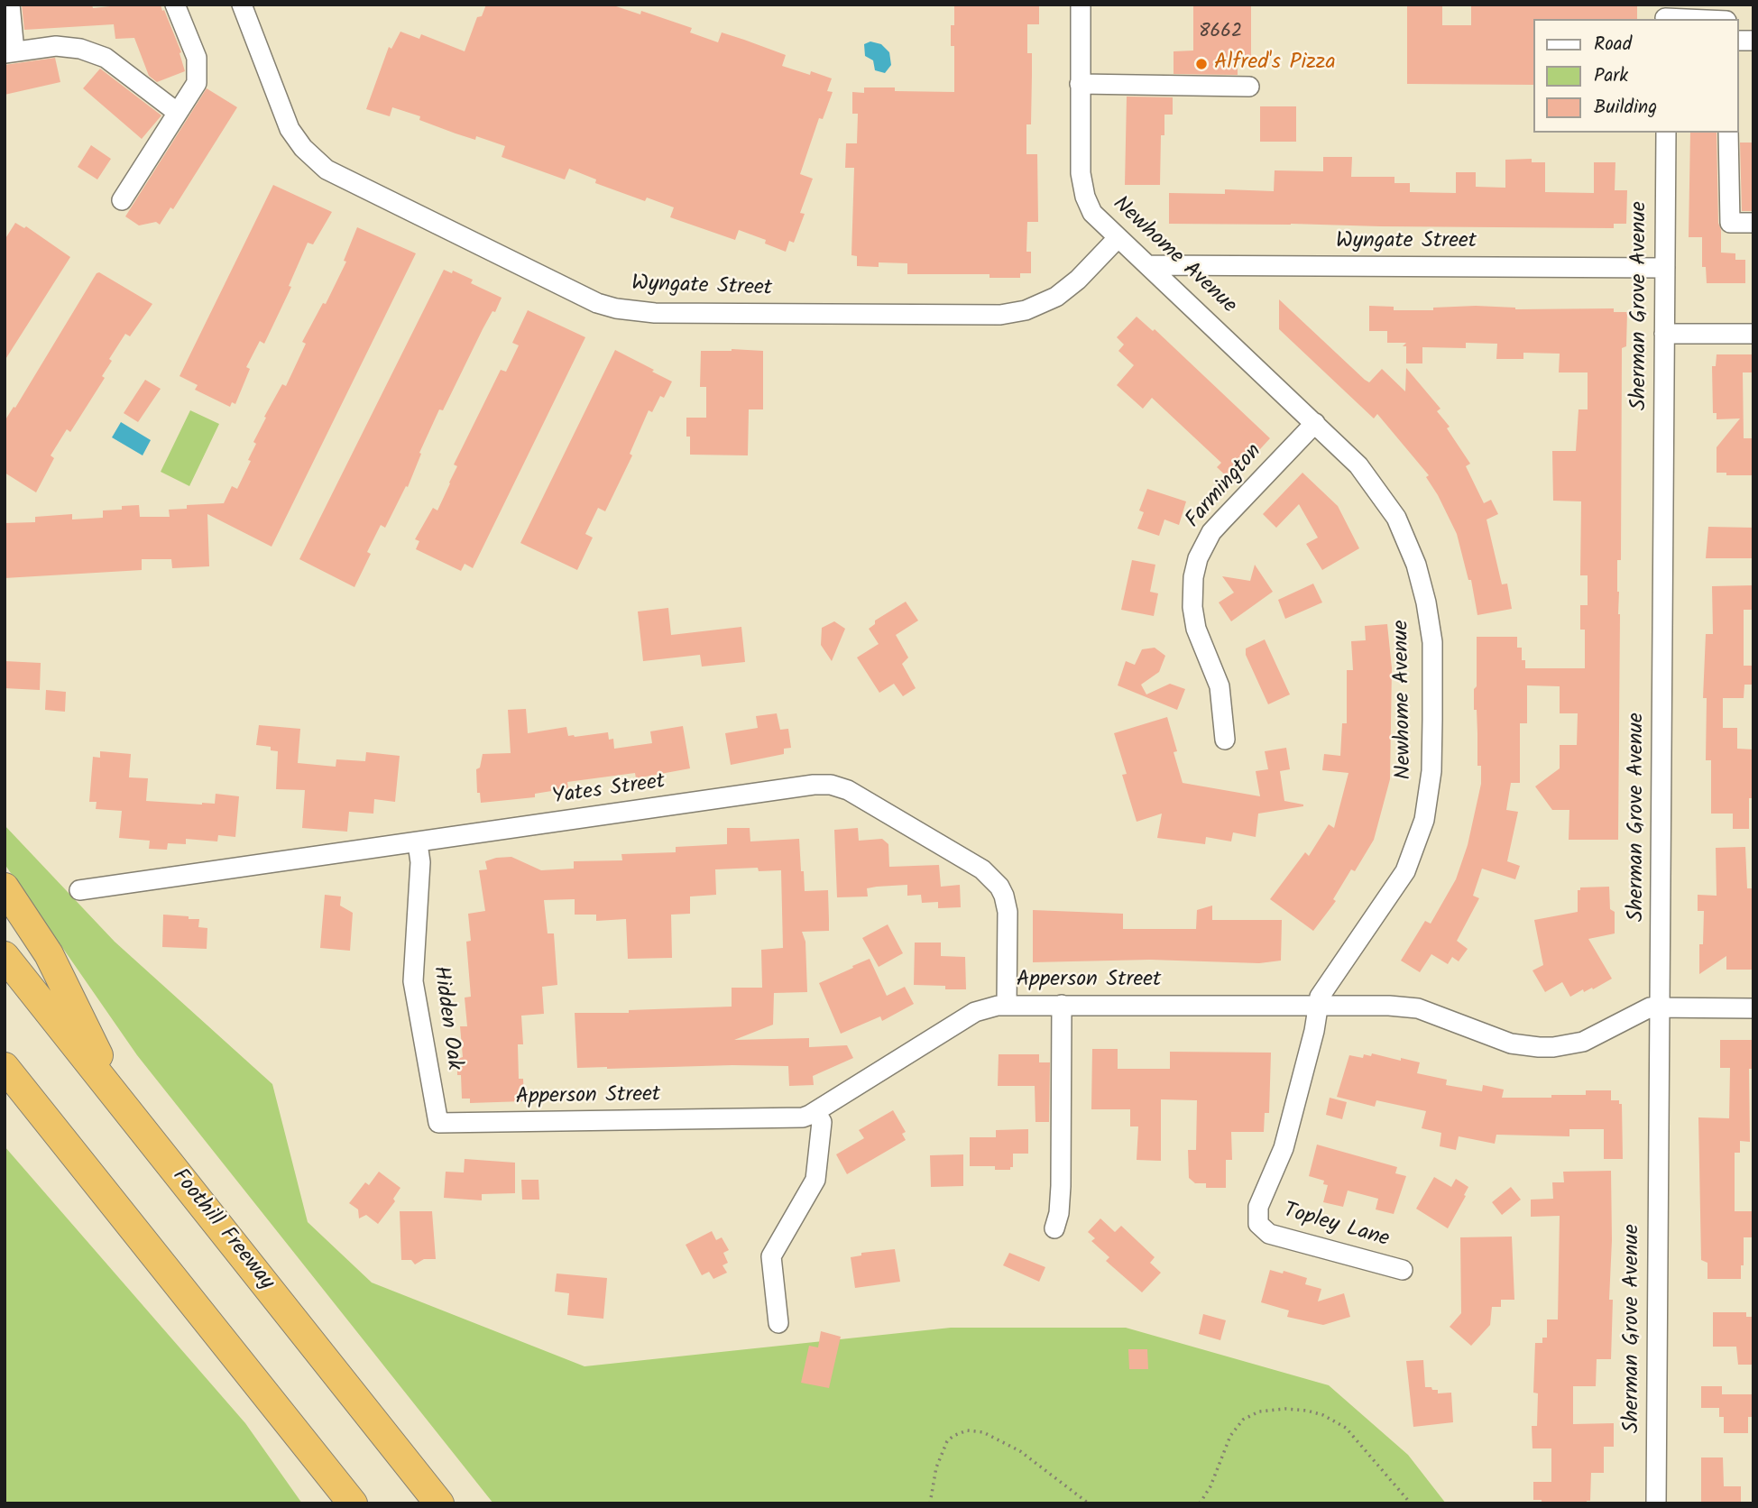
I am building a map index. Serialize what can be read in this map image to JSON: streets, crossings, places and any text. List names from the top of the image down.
{
  "streets": {
    "highway": ["Foothill Freeway"],
    "street": [
      "Wyngate Street",
      "Newhome Avenue",
      "Sherman Grove Avenue",
      "Farmington",
      "Yates Street",
      "Apperson Street",
      "Hidden Oak",
      "Topley Lane"
    ]
  },
  "crossings": [
    ["Wyngate Street", "Newhome Avenue"],
    ["Wyngate Street", "Sherman Grove Avenue"],
    ["Newhome Avenue", "Farmington"],
    ["Newhome Avenue", "Apperson Street"],
    ["Newhome Avenue", "Topley Lane"],
    ["Sherman Grove Avenue", "Apperson Street"],
    ["Yates Street", "Apperson Street"],
    ["Yates Street", "Hidden Oak"],
    ["Apperson Street", "Hidden Oak"]
  ],
  "places": ["Alfred's Pizza"],
  "house_numbers": ["8662"],
  "legend": ["Road", "Park", "Building"]
}
